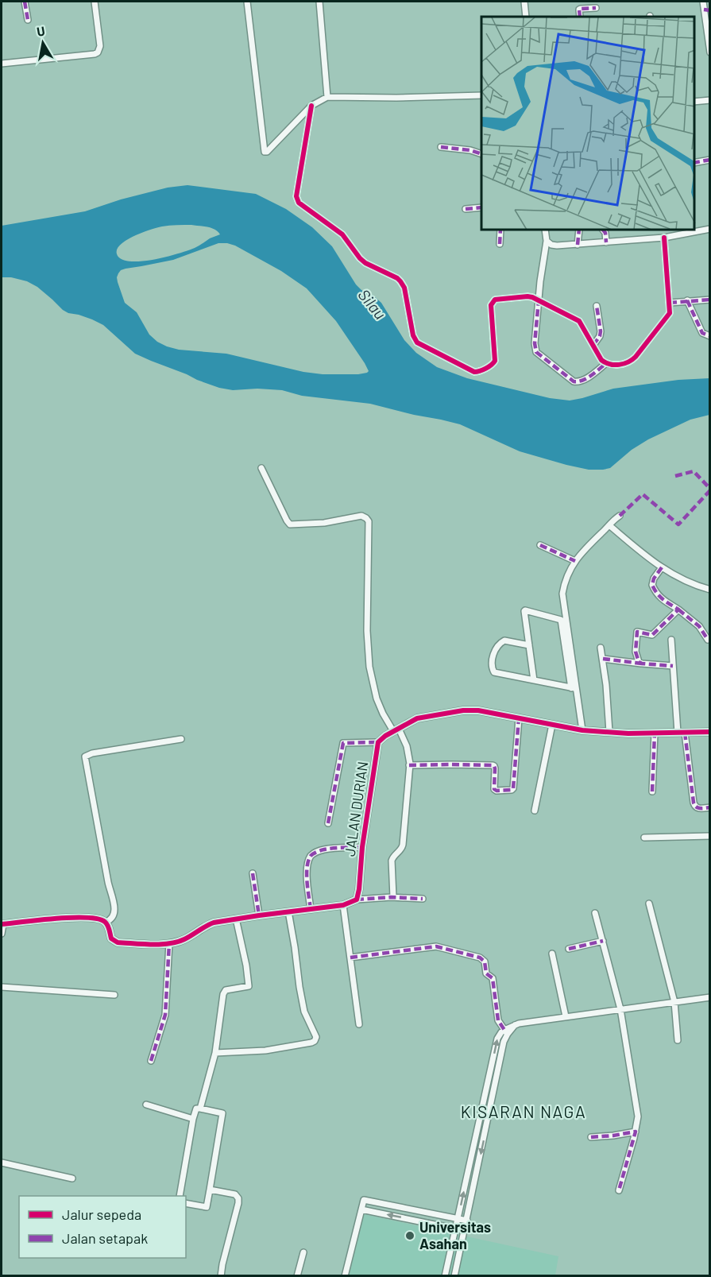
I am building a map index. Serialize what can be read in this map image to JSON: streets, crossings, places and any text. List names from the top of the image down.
{
  "streets": {
    "street": ["JALAN DURIAN"]
  },
  "districts": ["KISARAN NAGA"],
  "water": ["Silau"],
  "places": ["Universitas Asahan"],
  "legend": ["Jalur sepeda", "Jalan setapak"],
  "north": "top"
}
